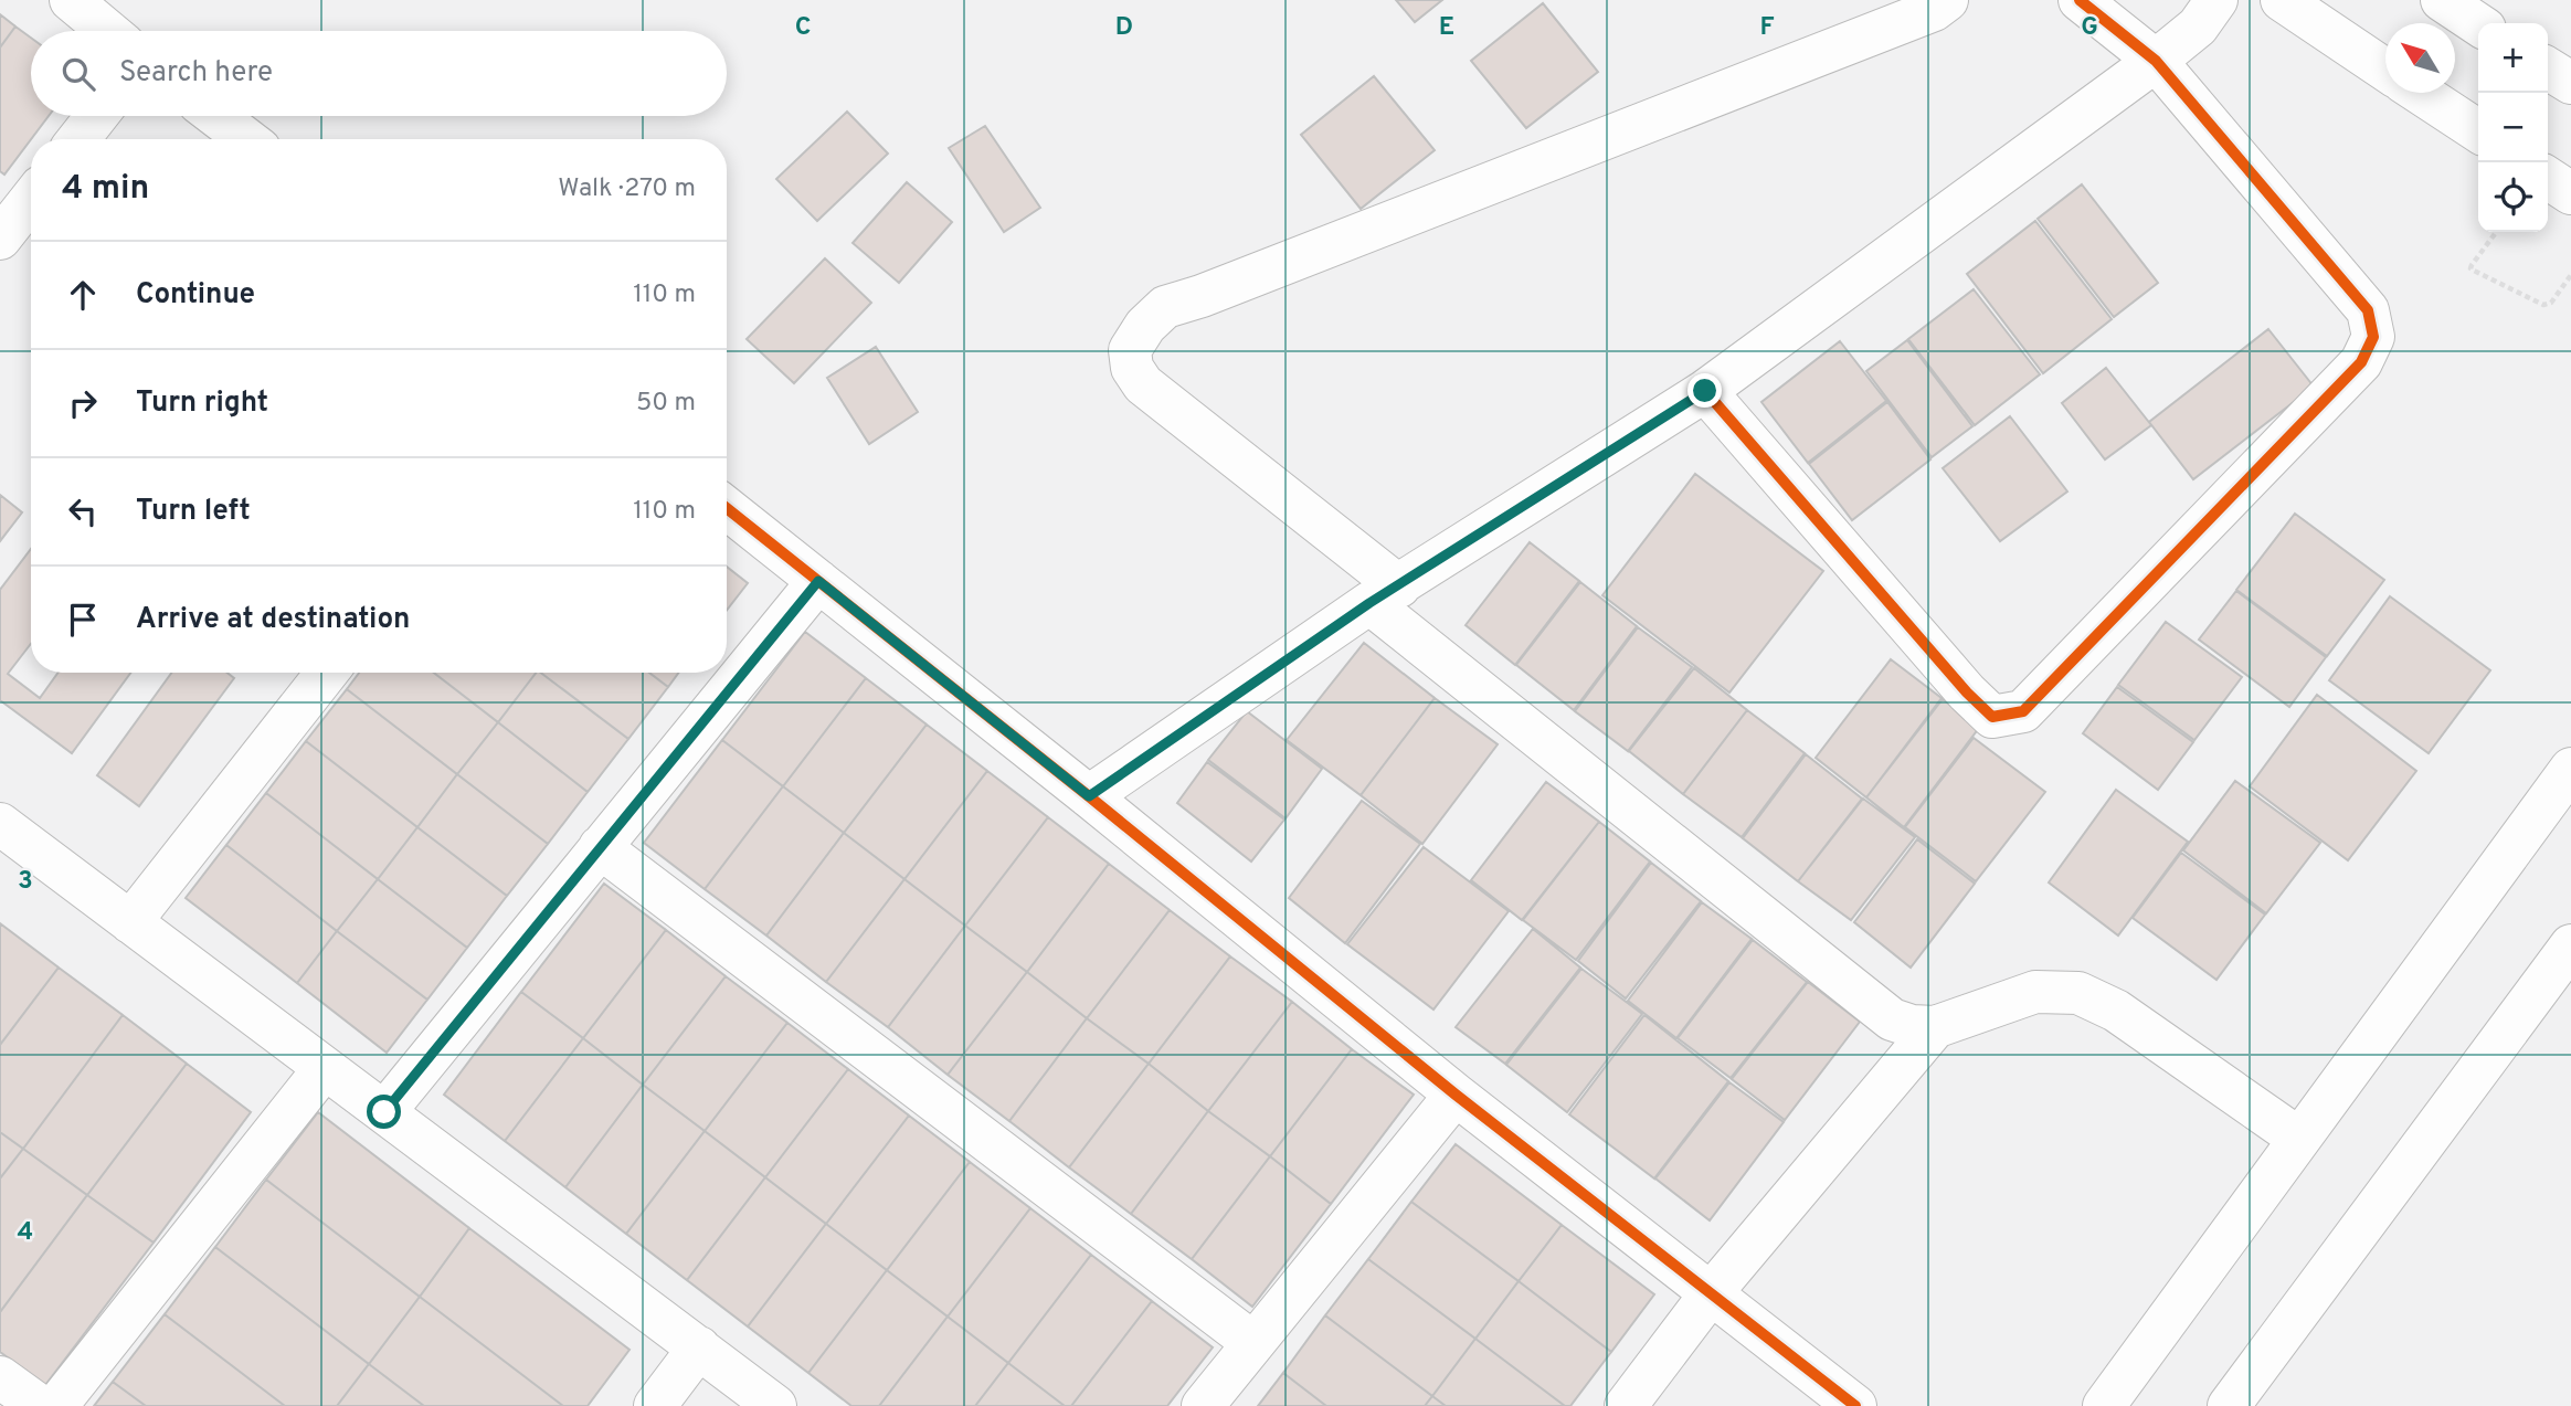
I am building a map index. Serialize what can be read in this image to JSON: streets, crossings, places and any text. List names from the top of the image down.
{
  "north": "top left",
  "page": {
    "map_buttons": ["+", "−"],
    "search": "Search here",
    "heading": ["4 min", "Walk · 270 m"],
    "list": [
      ["Continue", "110 m"],
      ["Turn right", "50 m"],
      ["Turn left", "110 m"],
      "Arrive at destination"
    ]
  },
  "grid": {
    "columns": [
      "C",
      "D",
      "E",
      "F",
      "G"
    ],
    "rows": ["3", "4"]
  }
}
